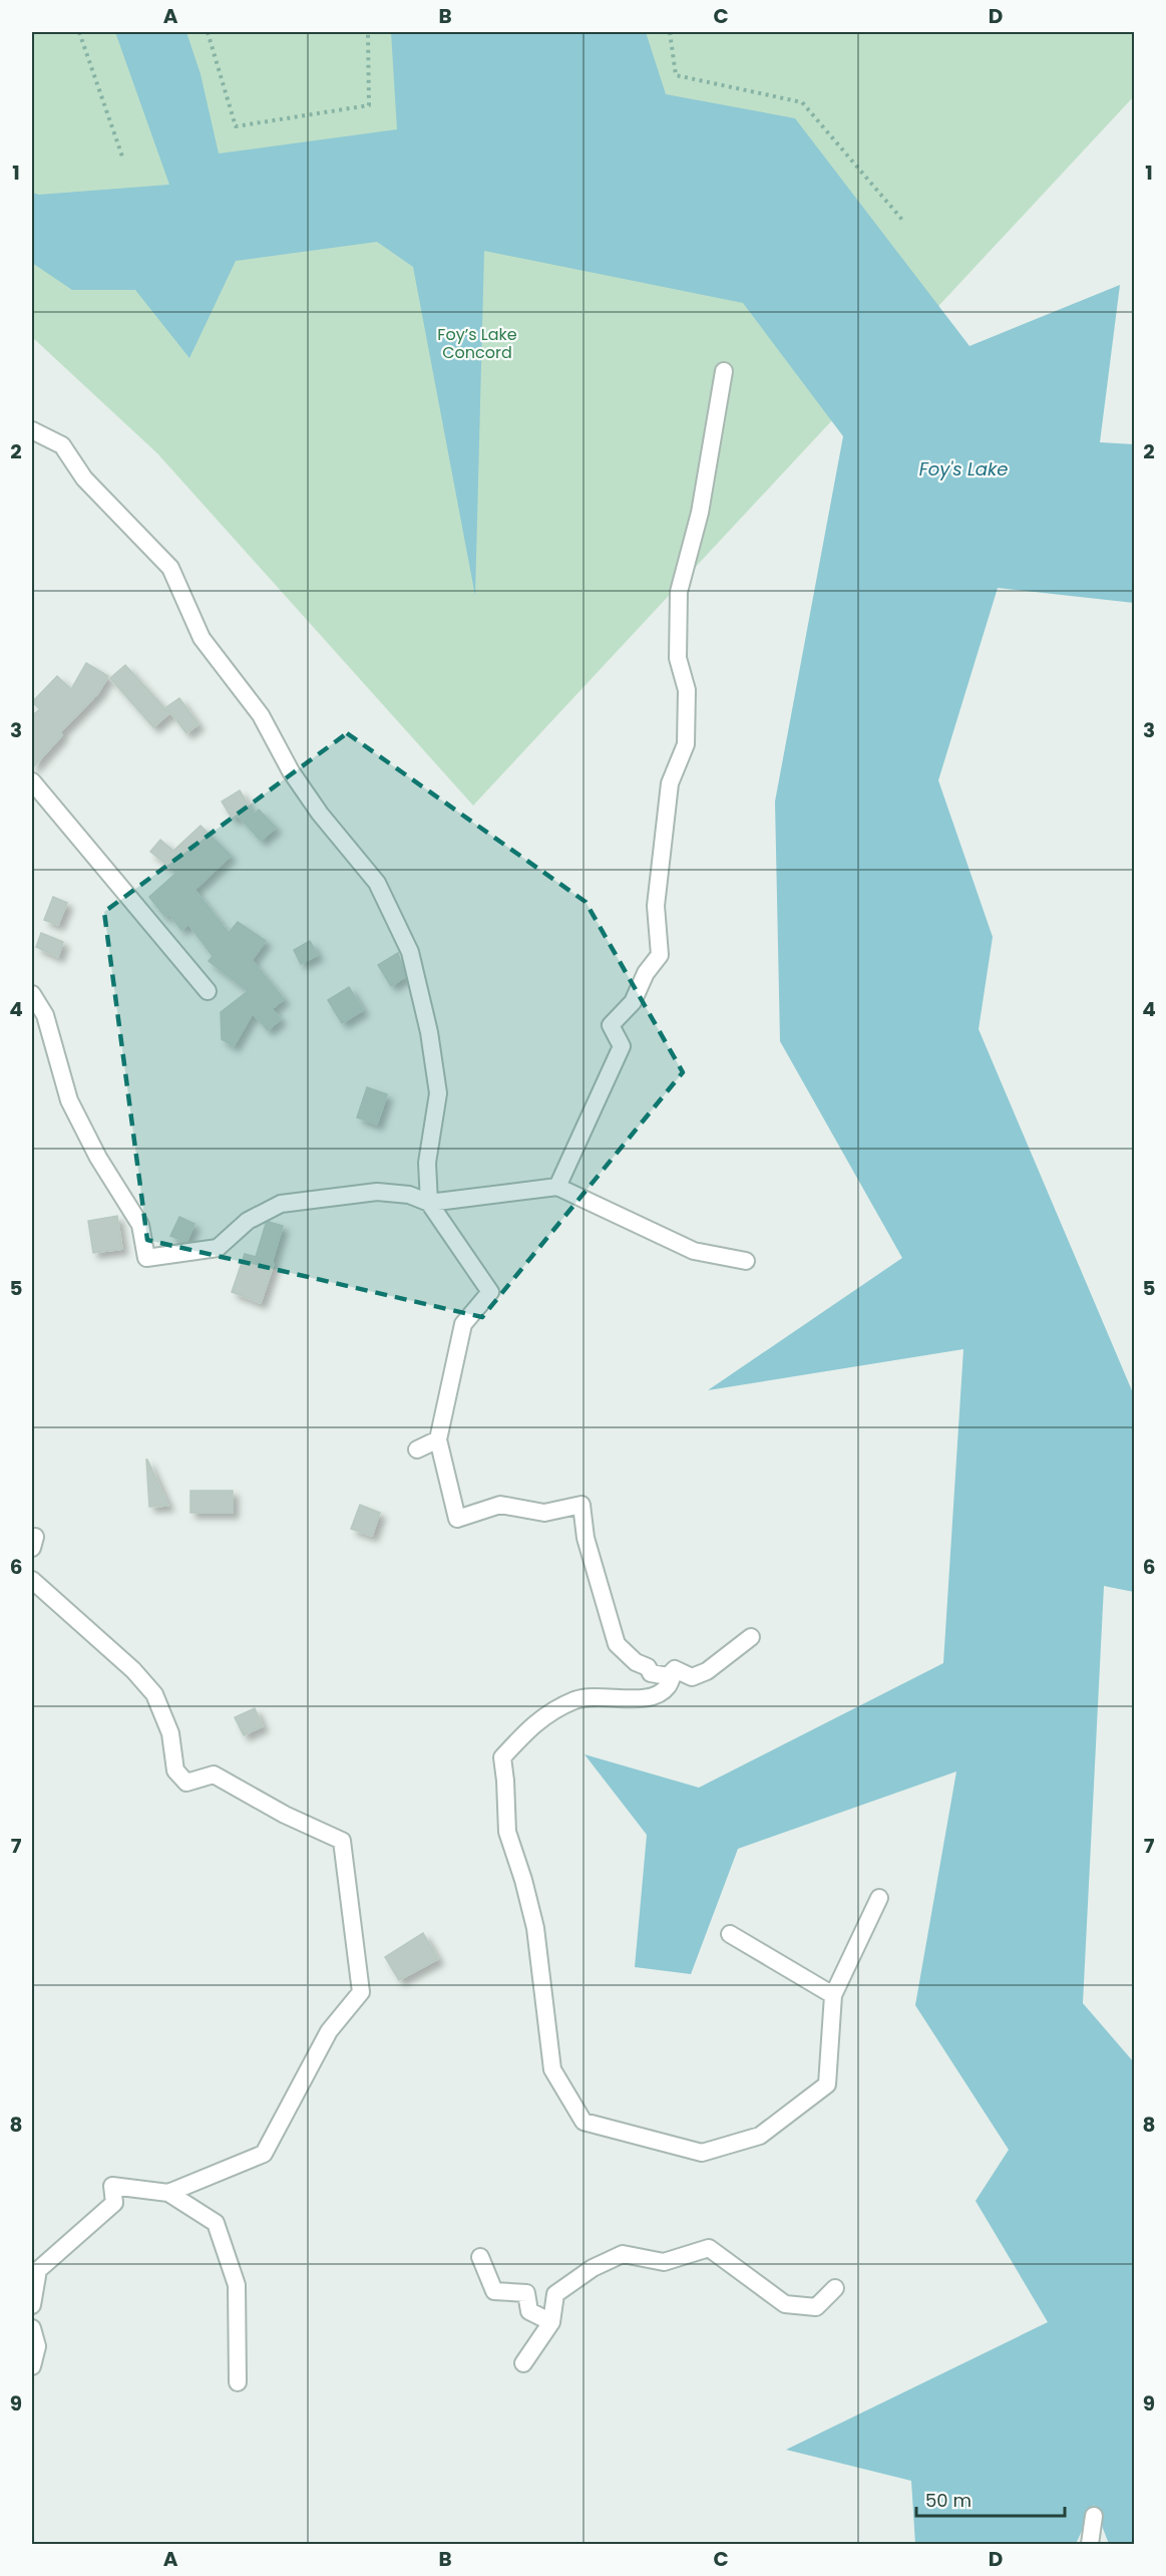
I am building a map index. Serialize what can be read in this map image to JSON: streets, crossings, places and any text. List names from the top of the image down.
{
  "water": ["Foy's Lake"],
  "parks": ["Foy’s Lake Concord"],
  "scale_bar": "50 m",
  "grid": {
    "columns": [
      "A",
      "B",
      "C",
      "D"
    ],
    "rows": [
      "1",
      "2",
      "3",
      "4",
      "5",
      "6",
      "7",
      "8",
      "9"
    ]
  }
}
